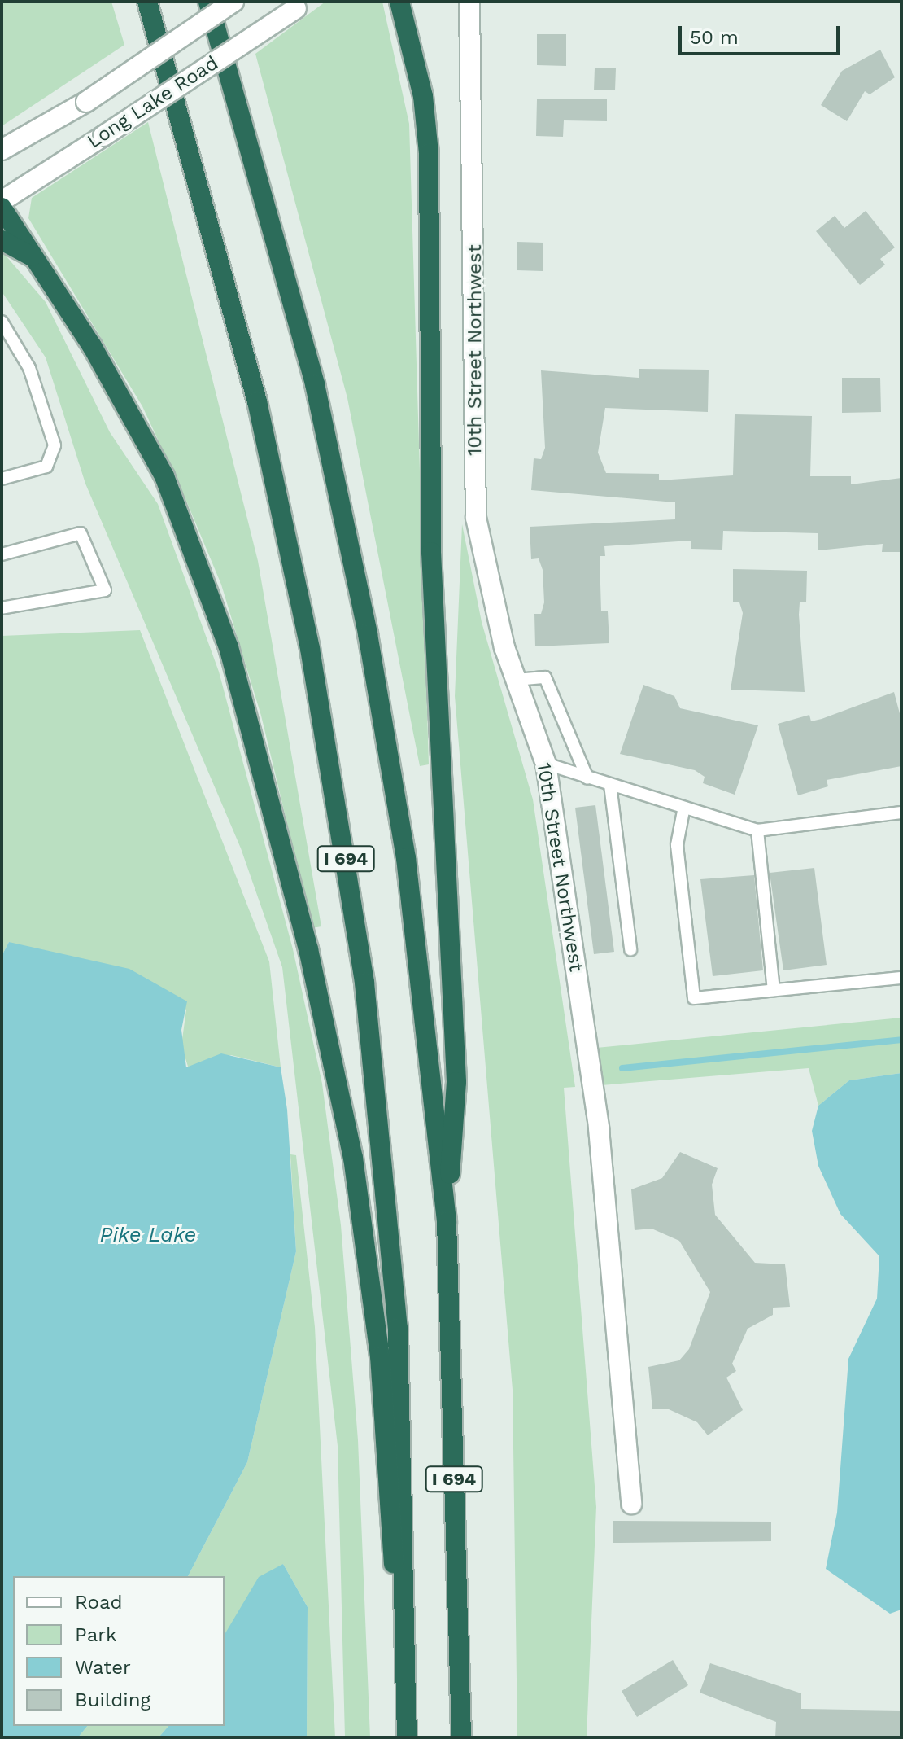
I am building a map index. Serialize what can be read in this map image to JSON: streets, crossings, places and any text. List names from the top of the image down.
{
  "streets": {
    "highway": ["I 694"],
    "street": ["Long Lake Road", "10th Street Northwest"]
  },
  "water": ["Pike Lake"],
  "legend": [
    "Road",
    "Park",
    "Water",
    "Building"
  ],
  "scale_bar": "50 m"
}
